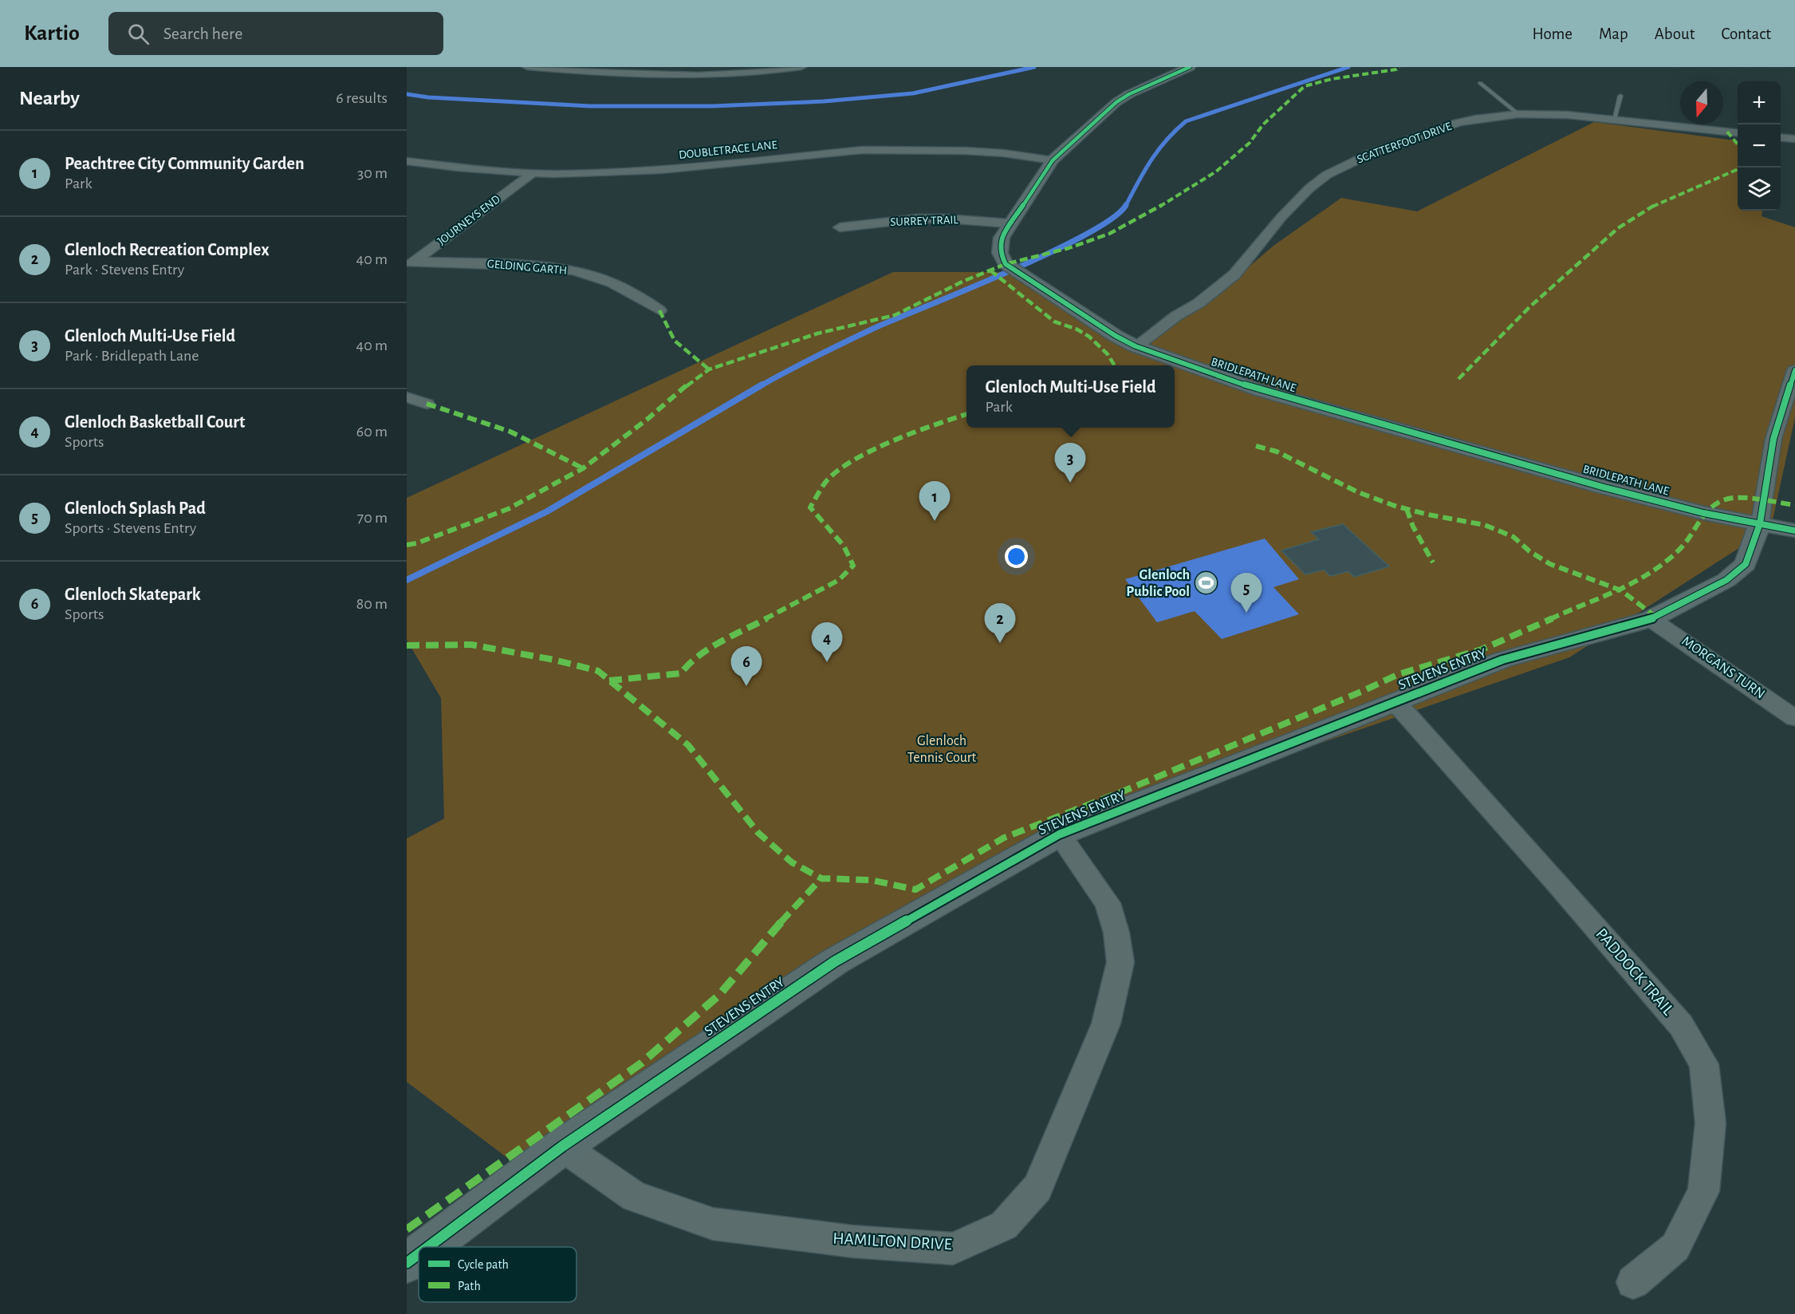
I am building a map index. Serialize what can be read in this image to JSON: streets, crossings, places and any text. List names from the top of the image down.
{
  "streets": {
    "street": [
      "SCATTERFOOT DRIVE",
      "DOUBLETRACE LANE",
      "JOURNEYS END",
      "SURREY TRAIL",
      "GELDING GARTH",
      "BRIDLEPATH LANE",
      "MORGANS TURN",
      "STEVENS ENTRY",
      "PADDOCK TRAIL",
      "HAMILTON DRIVE"
    ]
  },
  "crossings": [
    ["SCATTERFOOT DRIVE", "BRIDLEPATH LANE"],
    ["DOUBLETRACE LANE", "JOURNEYS END"],
    ["DOUBLETRACE LANE", "BRIDLEPATH LANE"],
    ["JOURNEYS END", "GELDING GARTH"],
    ["SURREY TRAIL", "BRIDLEPATH LANE"],
    ["BRIDLEPATH LANE", "STEVENS ENTRY"],
    ["MORGANS TURN", "STEVENS ENTRY"],
    ["STEVENS ENTRY", "PADDOCK TRAIL"],
    ["STEVENS ENTRY", "HAMILTON DRIVE"]
  ],
  "parks": ["Glenloch Tennis Court"],
  "places": {
    "sports": ["Glenloch Public Pool"]
  },
  "legend": ["Cycle path", "Path"],
  "north": "bottom",
  "page": {
    "header": "Kartio",
    "search": "Search here",
    "nav": [
      "Home",
      "Map",
      "About",
      "Contact"
    ],
    "heading": ["Nearby", "6 results"],
    "map_buttons": ["+", "−"],
    "list": [
      {
        "mark": "1",
        "name": "Peachtree City Community Garden",
        "note": "Park",
        "value": "30 m"
      },
      {
        "mark": "2",
        "name": "Glenloch Recreation Complex",
        "note": "Park · Stevens Entry",
        "value": "40 m"
      },
      {
        "mark": "3",
        "name": "Glenloch Multi-Use Field",
        "note": "Park · Bridlepath Lane",
        "value": "40 m"
      },
      {
        "mark": "4",
        "name": "Glenloch Basketball Court",
        "note": "Sports",
        "value": "60 m"
      },
      {
        "mark": "5",
        "name": "Glenloch Splash Pad",
        "note": "Sports · Stevens Entry",
        "value": "70 m"
      },
      {
        "mark": "6",
        "name": "Glenloch Skatepark",
        "note": "Sports",
        "value": "80 m"
      }
    ],
    "popup": ["Glenloch Multi-Use Field", "Park"],
    "pins": [
      "3",
      "1",
      "5",
      "2",
      "4",
      "6"
    ]
  }
}
